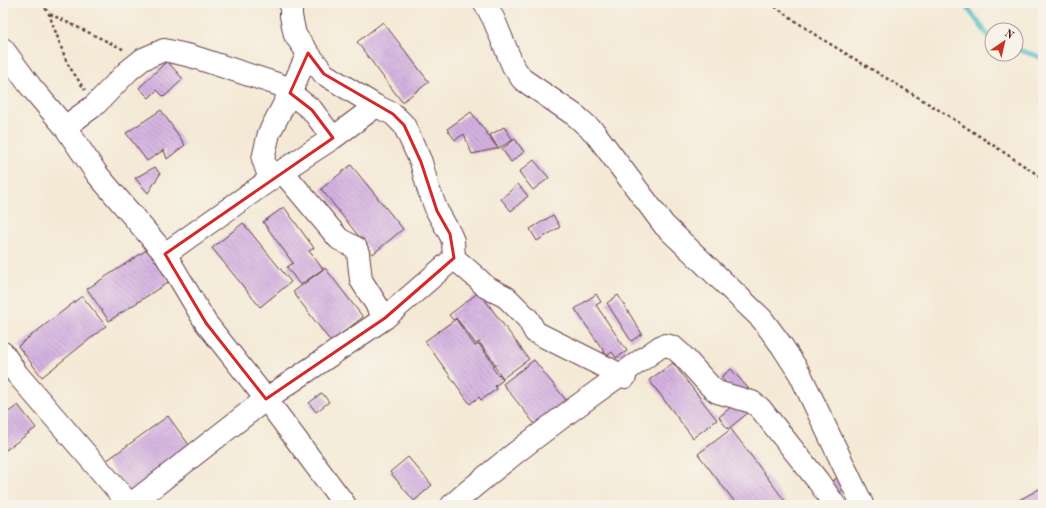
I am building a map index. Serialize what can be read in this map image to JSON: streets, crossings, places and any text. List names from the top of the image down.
{
  "north": "top right"
}
